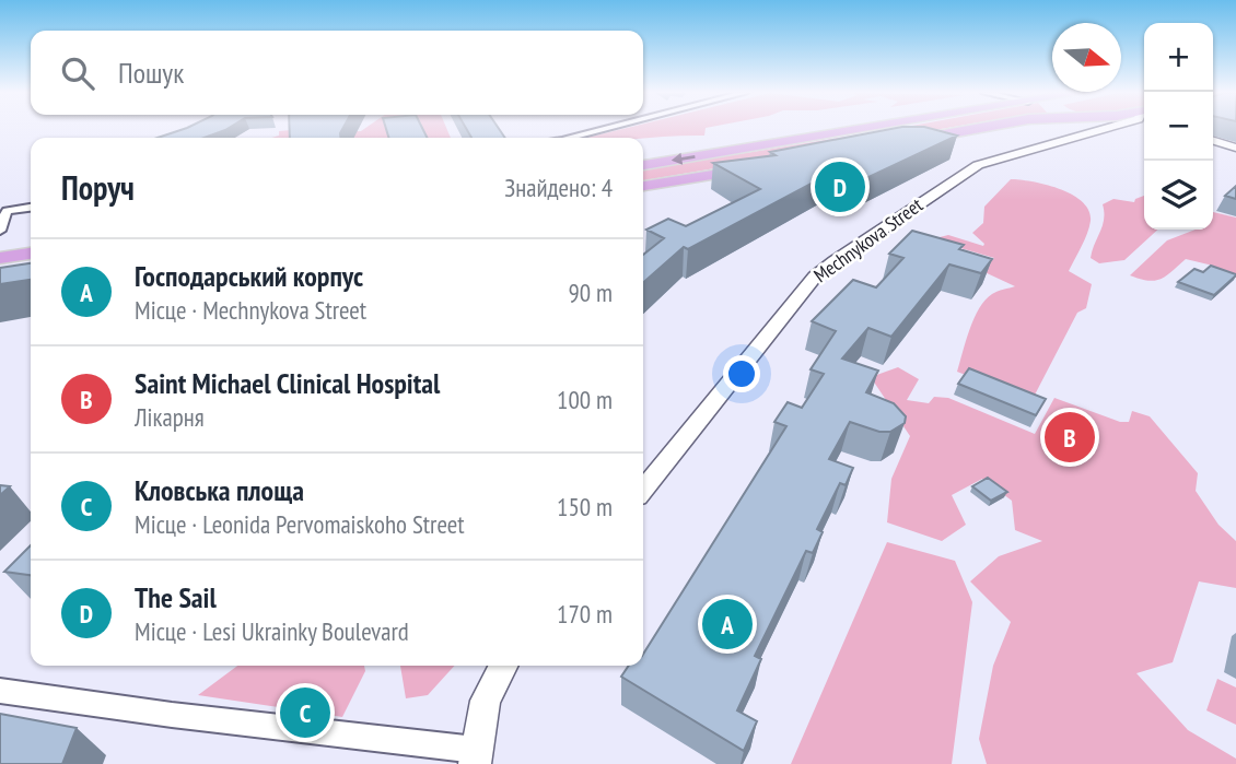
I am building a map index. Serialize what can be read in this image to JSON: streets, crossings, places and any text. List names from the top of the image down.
{
  "streets": {
    "street": ["Mechnykova Street"]
  },
  "north": "right",
  "page": {
    "map_buttons": ["+", "−"],
    "search": "Пошук",
    "heading": ["Поруч", "Знайдено: 4"],
    "pins": [
      "D",
      "B",
      "A",
      "C"
    ],
    "list": [
      {
        "mark": "A",
        "name": "Господарський корпус",
        "note": "Місце · Mechnykova Street",
        "value": "90 m"
      },
      {
        "mark": "B",
        "name": "Saint Michael Clinical Hospital",
        "note": "Лікарня",
        "value": "100 m"
      },
      {
        "mark": "C",
        "name": "Кловська площа",
        "note": "Місце · Leonida Pervomaiskoho Street",
        "value": "150 m"
      },
      {
        "mark": "D",
        "name": "The Sail",
        "note": "Місце · Lesi Ukrainky Boulevard",
        "value": "170 m"
      }
    ]
  }
}
